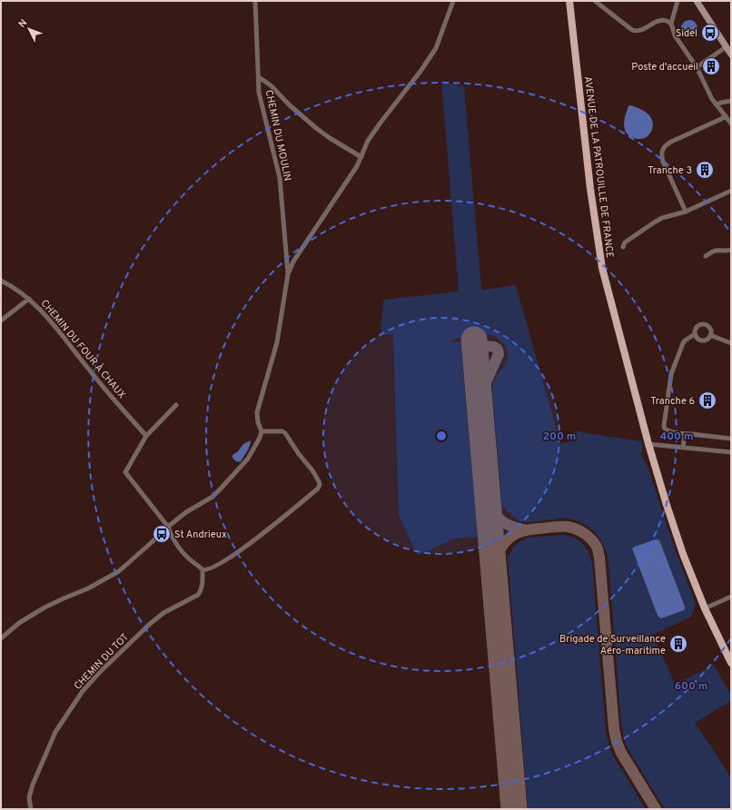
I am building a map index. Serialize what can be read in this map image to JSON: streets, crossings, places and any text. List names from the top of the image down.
{
  "streets": {
    "main road": ["AVENUE DE LA PATROUILLE DE FRANCE"],
    "street": ["CHEMIN DU MOULIN", "CHEMIN DU FOUR À CHAUX", "CHEMIN DU TOT"]
  },
  "places": {
    "bus stop": ["Sidel", "St Andrieux"],
    "building": [
      "Poste d'accueil",
      "Tranche 3",
      "Tranche 6",
      "Brigade de Surveillance Aéro-maritime"
    ]
  },
  "north": "top left",
  "rings": ["200 m", "400 m", "600 m"]
}
